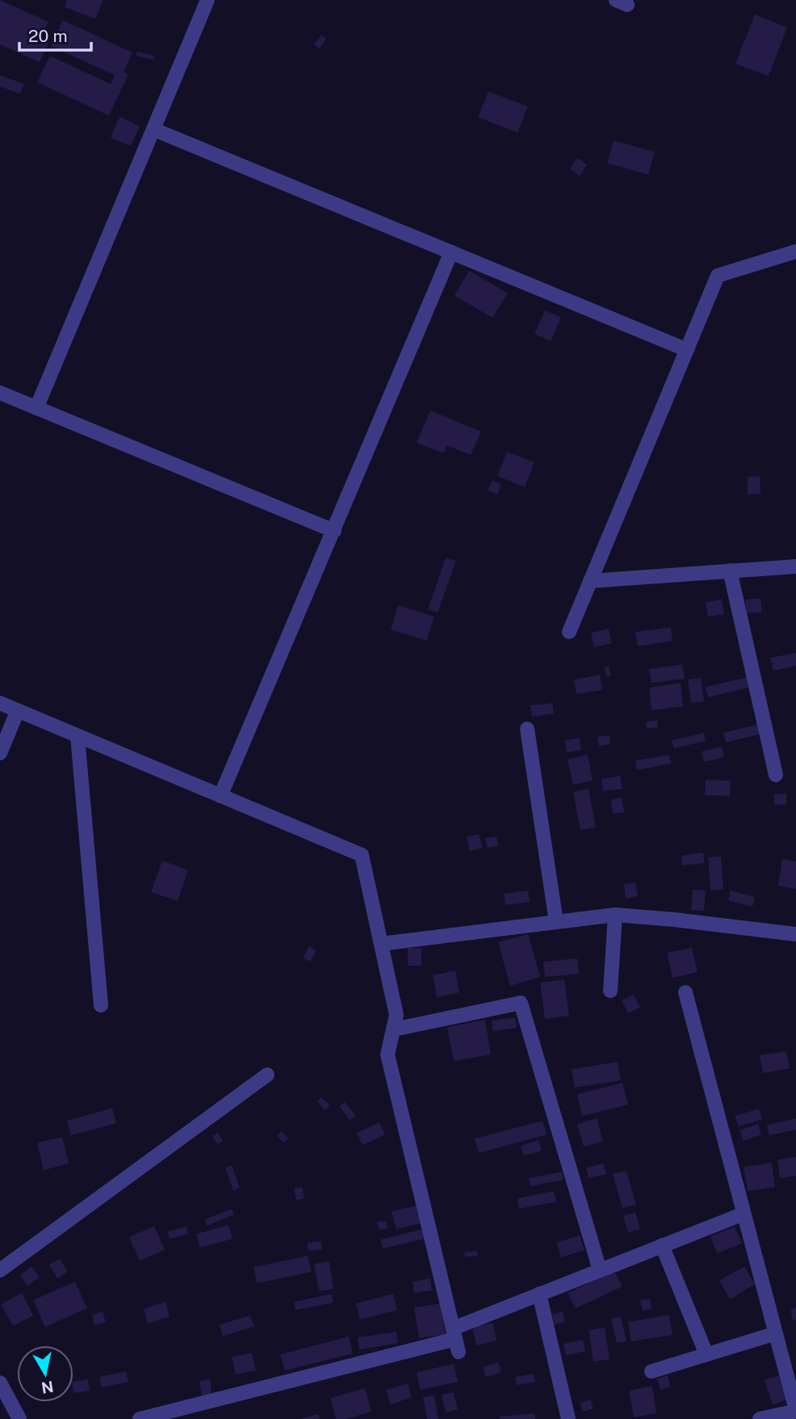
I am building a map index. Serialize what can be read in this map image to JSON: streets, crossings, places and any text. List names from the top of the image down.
{
  "scale_bar": "20 m",
  "north": "bottom"
}
